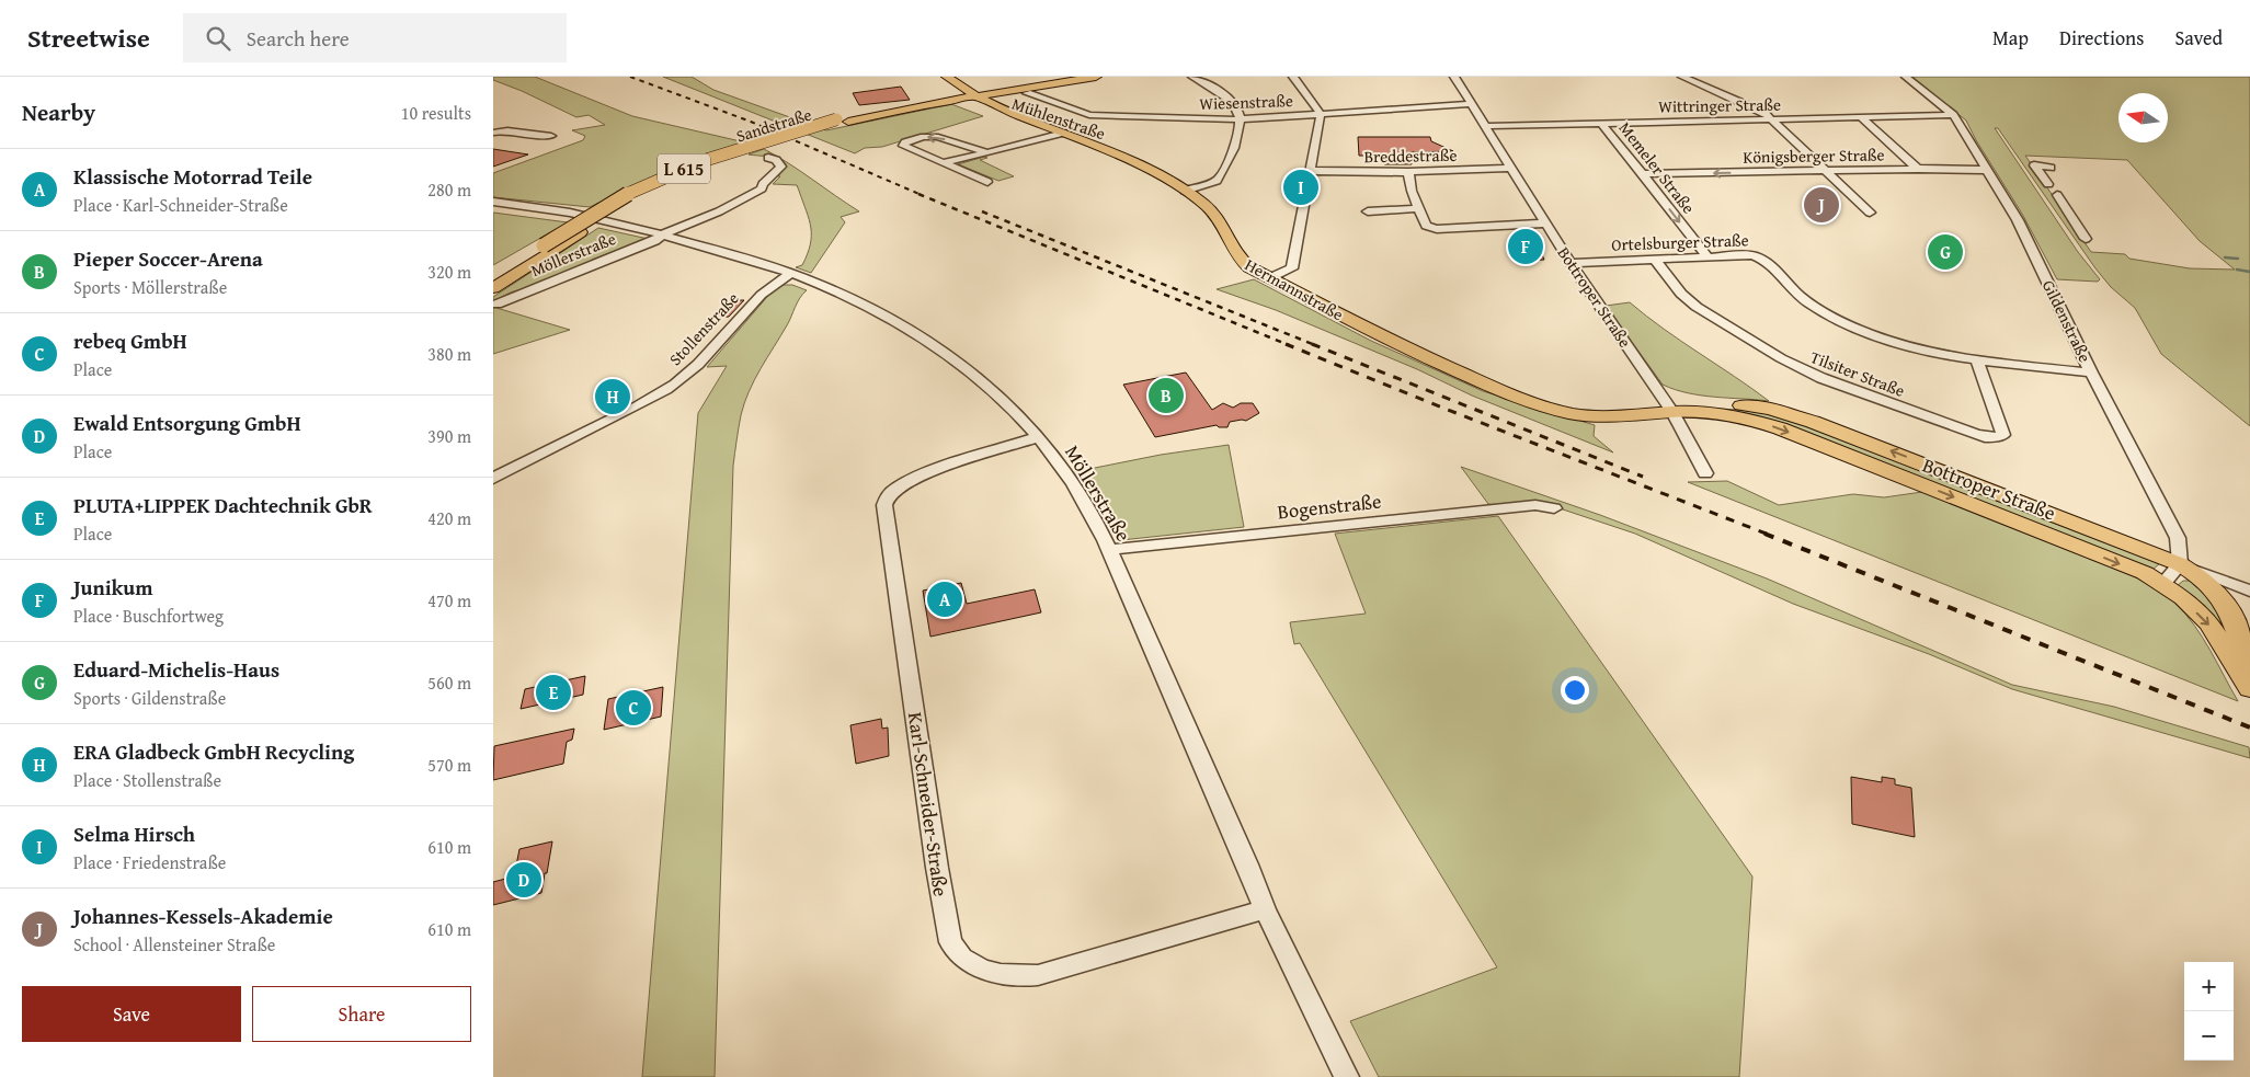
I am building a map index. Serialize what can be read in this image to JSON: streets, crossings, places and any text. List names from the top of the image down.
{
  "streets": {
    "main road": [
      "Mühlenstraße",
      "Sandstraße",
      "L 615",
      "Hermannstraße",
      "Bottroper Straße"
    ],
    "street": [
      "Wiesenstraße",
      "Wittringer Straße",
      "Breddestraße",
      "Königsberger Straße",
      "Memeler Straße",
      "Ortelsburger Straße",
      "Möllerstraße",
      "Gildenstraße",
      "Stollenstraße",
      "Tilsiter Straße",
      "Bogenstraße",
      "Karl-Schneider-Straße"
    ]
  },
  "crossings": [
    ["Wiesenstraße", "Bottroper Straße"],
    ["Wittringer Straße", "Memeler Straße"],
    ["Wittringer Straße", "Bottroper Straße"],
    ["Wittringer Straße", "Gildenstraße"],
    ["Mühlenstraße", "Sandstraße"],
    ["Mühlenstraße", "Hermannstraße"],
    ["Breddestraße", "Bottroper Straße"],
    ["Königsberger Straße", "Memeler Straße"],
    ["Königsberger Straße", "Gildenstraße"],
    ["Memeler Straße", "Ortelsburger Straße"],
    ["Ortelsburger Straße", "Bottroper Straße"],
    ["Ortelsburger Straße", "Gildenstraße"],
    ["Ortelsburger Straße", "Tilsiter Straße"],
    ["Möllerstraße", "Stollenstraße"],
    ["Möllerstraße", "Bogenstraße"],
    ["Möllerstraße", "Karl-Schneider-Straße"],
    ["Hermannstraße", "Bottroper Straße"],
    ["Bottroper Straße", "Gildenstraße"]
  ],
  "one_way": ["Königsberger Straße"],
  "north": "left",
  "page": {
    "header": "Streetwise",
    "search": "Search here",
    "nav": ["Map", "Directions", "Saved"],
    "heading": ["Nearby", "10 results"],
    "list": [
      {
        "mark": "A",
        "name": "Klassische Motorrad Teile",
        "note": "Place · Karl-Schneider-Straße",
        "value": "280 m"
      },
      {
        "mark": "B",
        "name": "Pieper Soccer-Arena",
        "note": "Sports · Möllerstraße",
        "value": "320 m"
      },
      {
        "mark": "C",
        "name": "rebeq GmbH",
        "note": "Place",
        "value": "380 m"
      },
      {
        "mark": "D",
        "name": "Ewald Entsorgung GmbH",
        "note": "Place",
        "value": "390 m"
      },
      {
        "mark": "E",
        "name": "PLUTA+LIPPEK Dachtechnik GbR",
        "note": "Place",
        "value": "420 m"
      },
      {
        "mark": "F",
        "name": "Junikum",
        "note": "Place · Buschfortweg",
        "value": "470 m"
      },
      {
        "mark": "G",
        "name": "Eduard-Michelis-Haus",
        "note": "Sports · Gildenstraße",
        "value": "560 m"
      },
      {
        "mark": "H",
        "name": "ERA Gladbeck GmbH Recycling",
        "note": "Place · Stollenstraße",
        "value": "570 m"
      },
      {
        "mark": "I",
        "name": "Selma Hirsch",
        "note": "Place · Friedenstraße",
        "value": "610 m"
      },
      {
        "mark": "J",
        "name": "Johannes-Kessels-Akademie",
        "note": "School · Allensteiner Straße",
        "value": "610 m"
      }
    ],
    "pins": [
      "I",
      "J",
      "F",
      "G",
      "B",
      "H",
      "A",
      "E",
      "C",
      "D"
    ],
    "map_buttons": ["+", "−"],
    "buttons": ["Save", "Share"]
  }
}
